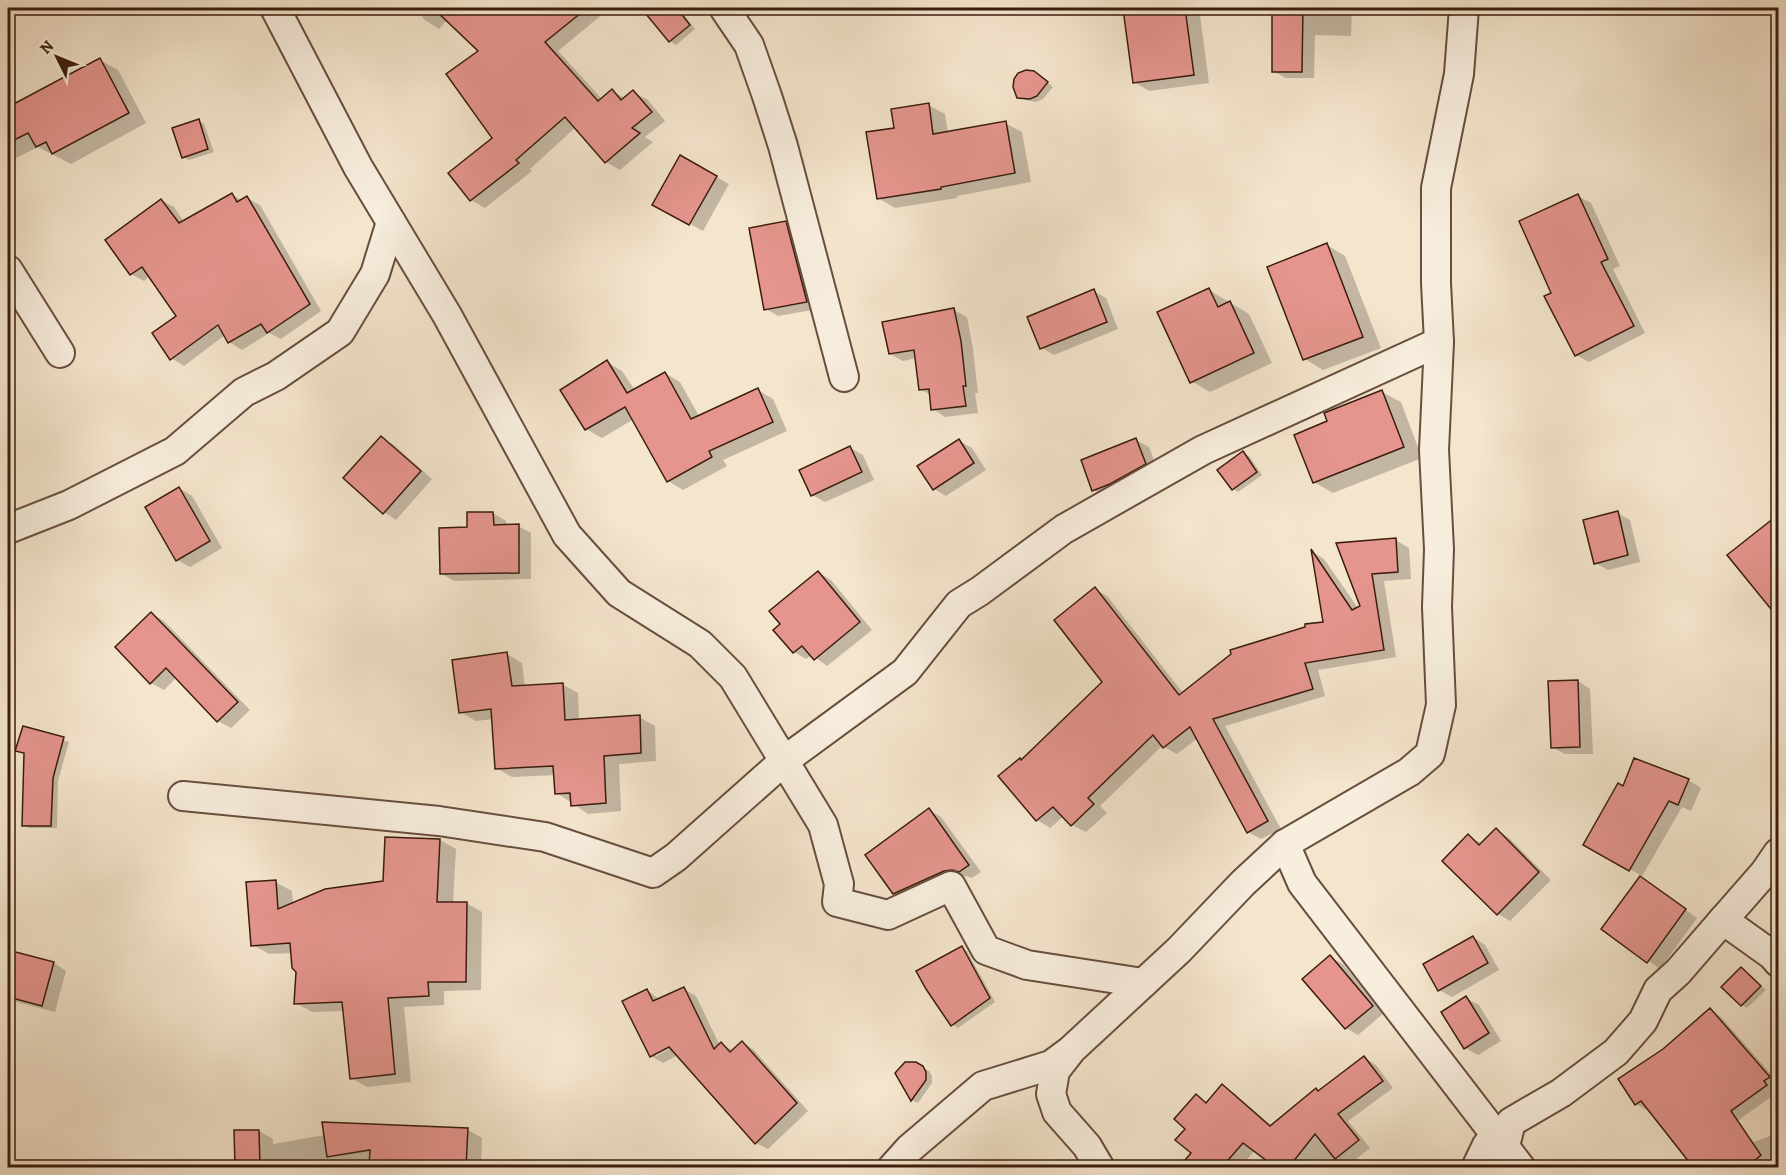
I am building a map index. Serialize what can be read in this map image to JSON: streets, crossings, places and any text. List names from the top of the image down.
{
  "north": "top left"
}
